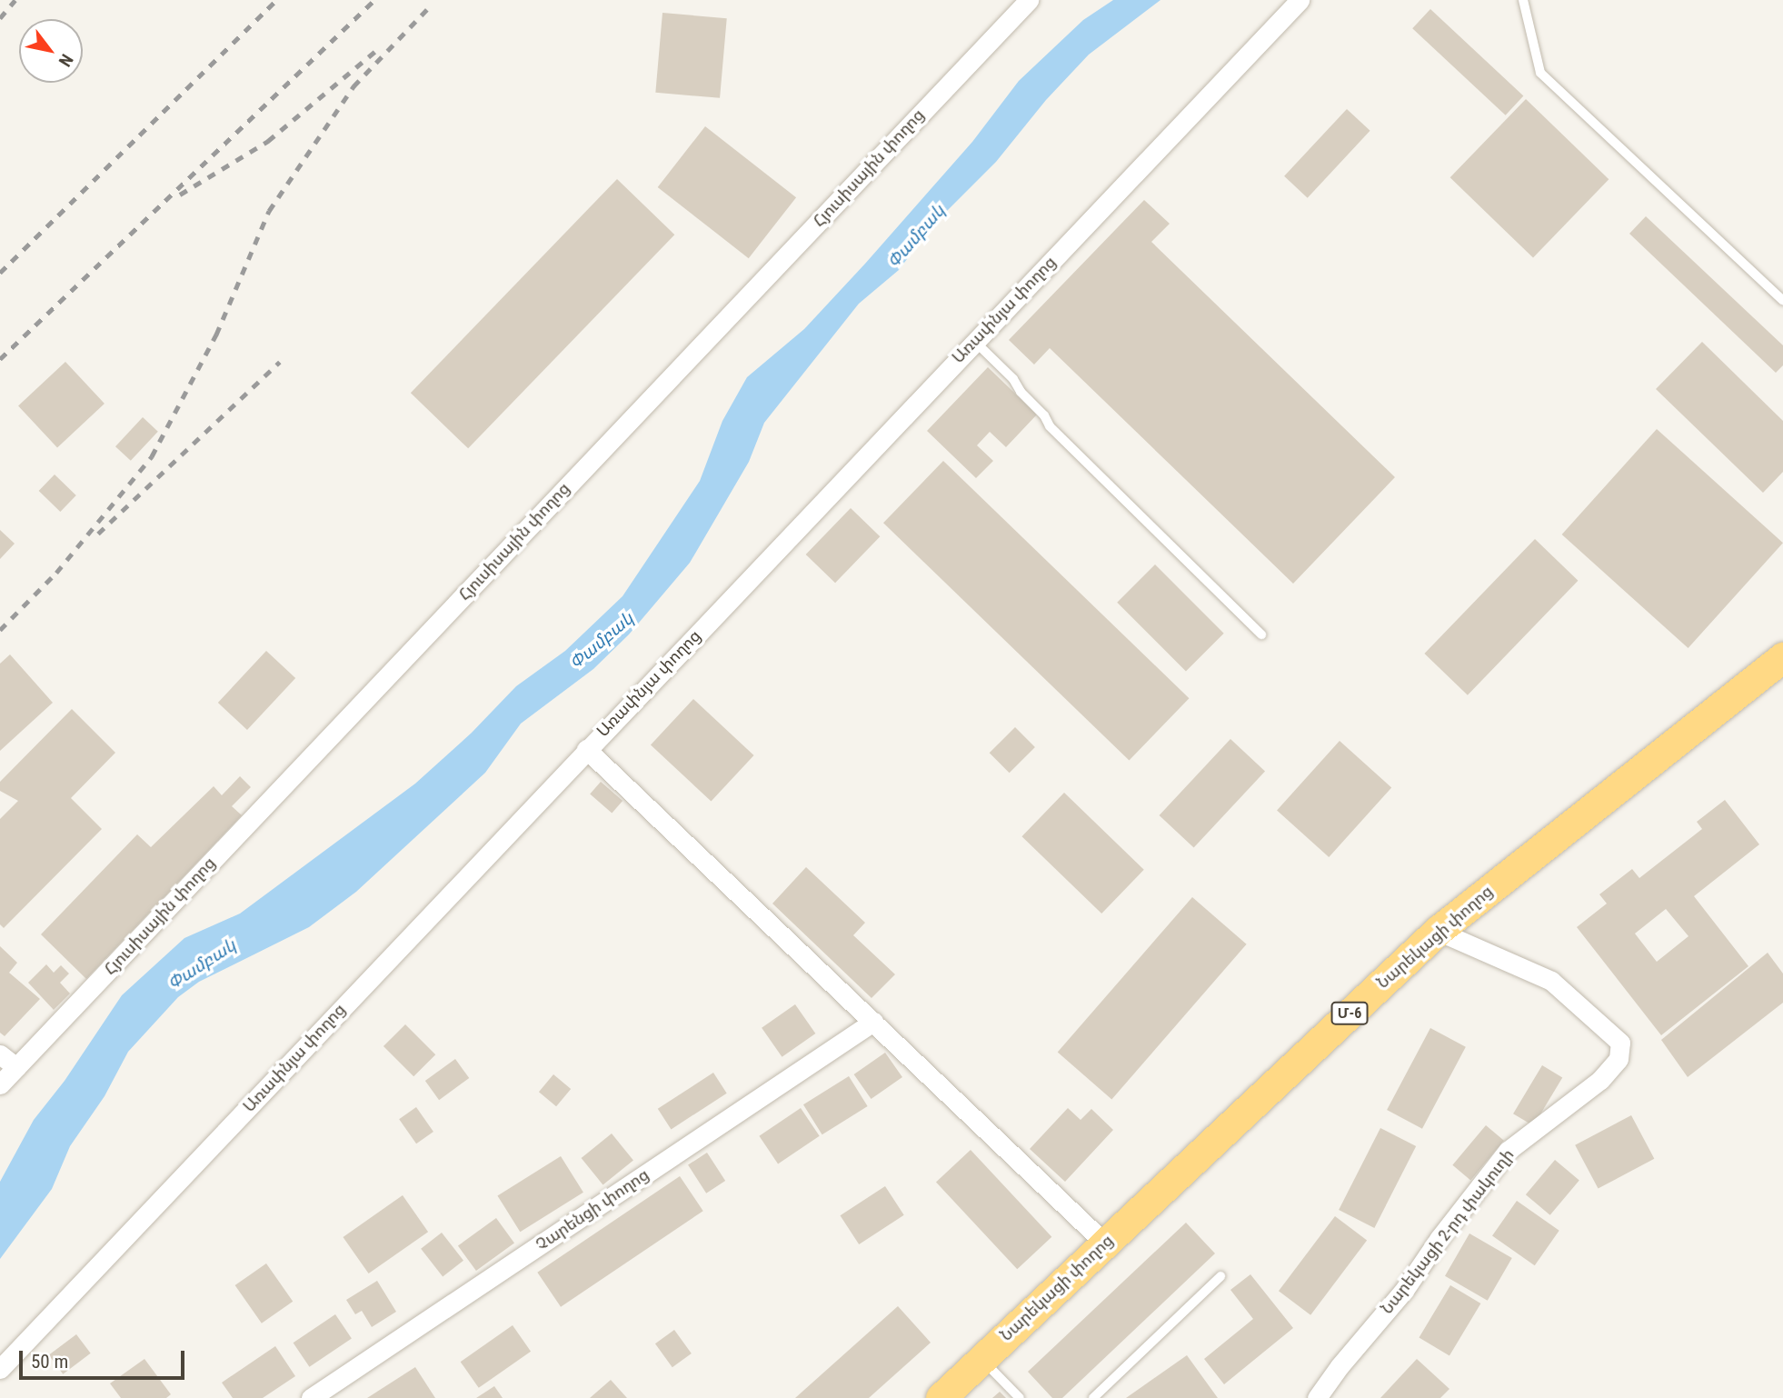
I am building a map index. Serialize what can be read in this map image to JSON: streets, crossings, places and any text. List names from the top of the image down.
{
  "streets": {
    "highway": ["Նարեկացի փողոց", "Մ-6"],
    "street": [
      "Հյուսիսային փողոց",
      "Առափնյա փողոց",
      "Չարենցի փողոց",
      "Նարեկացի 2-րդ փակուղի"
    ]
  },
  "crossings": [
    ["Նարեկացի փողոց", "Նարեկացի 2-րդ փակուղի"]
  ],
  "water": ["Փամբակ"],
  "scale_bar": "50 m",
  "north": "bottom right"
}
